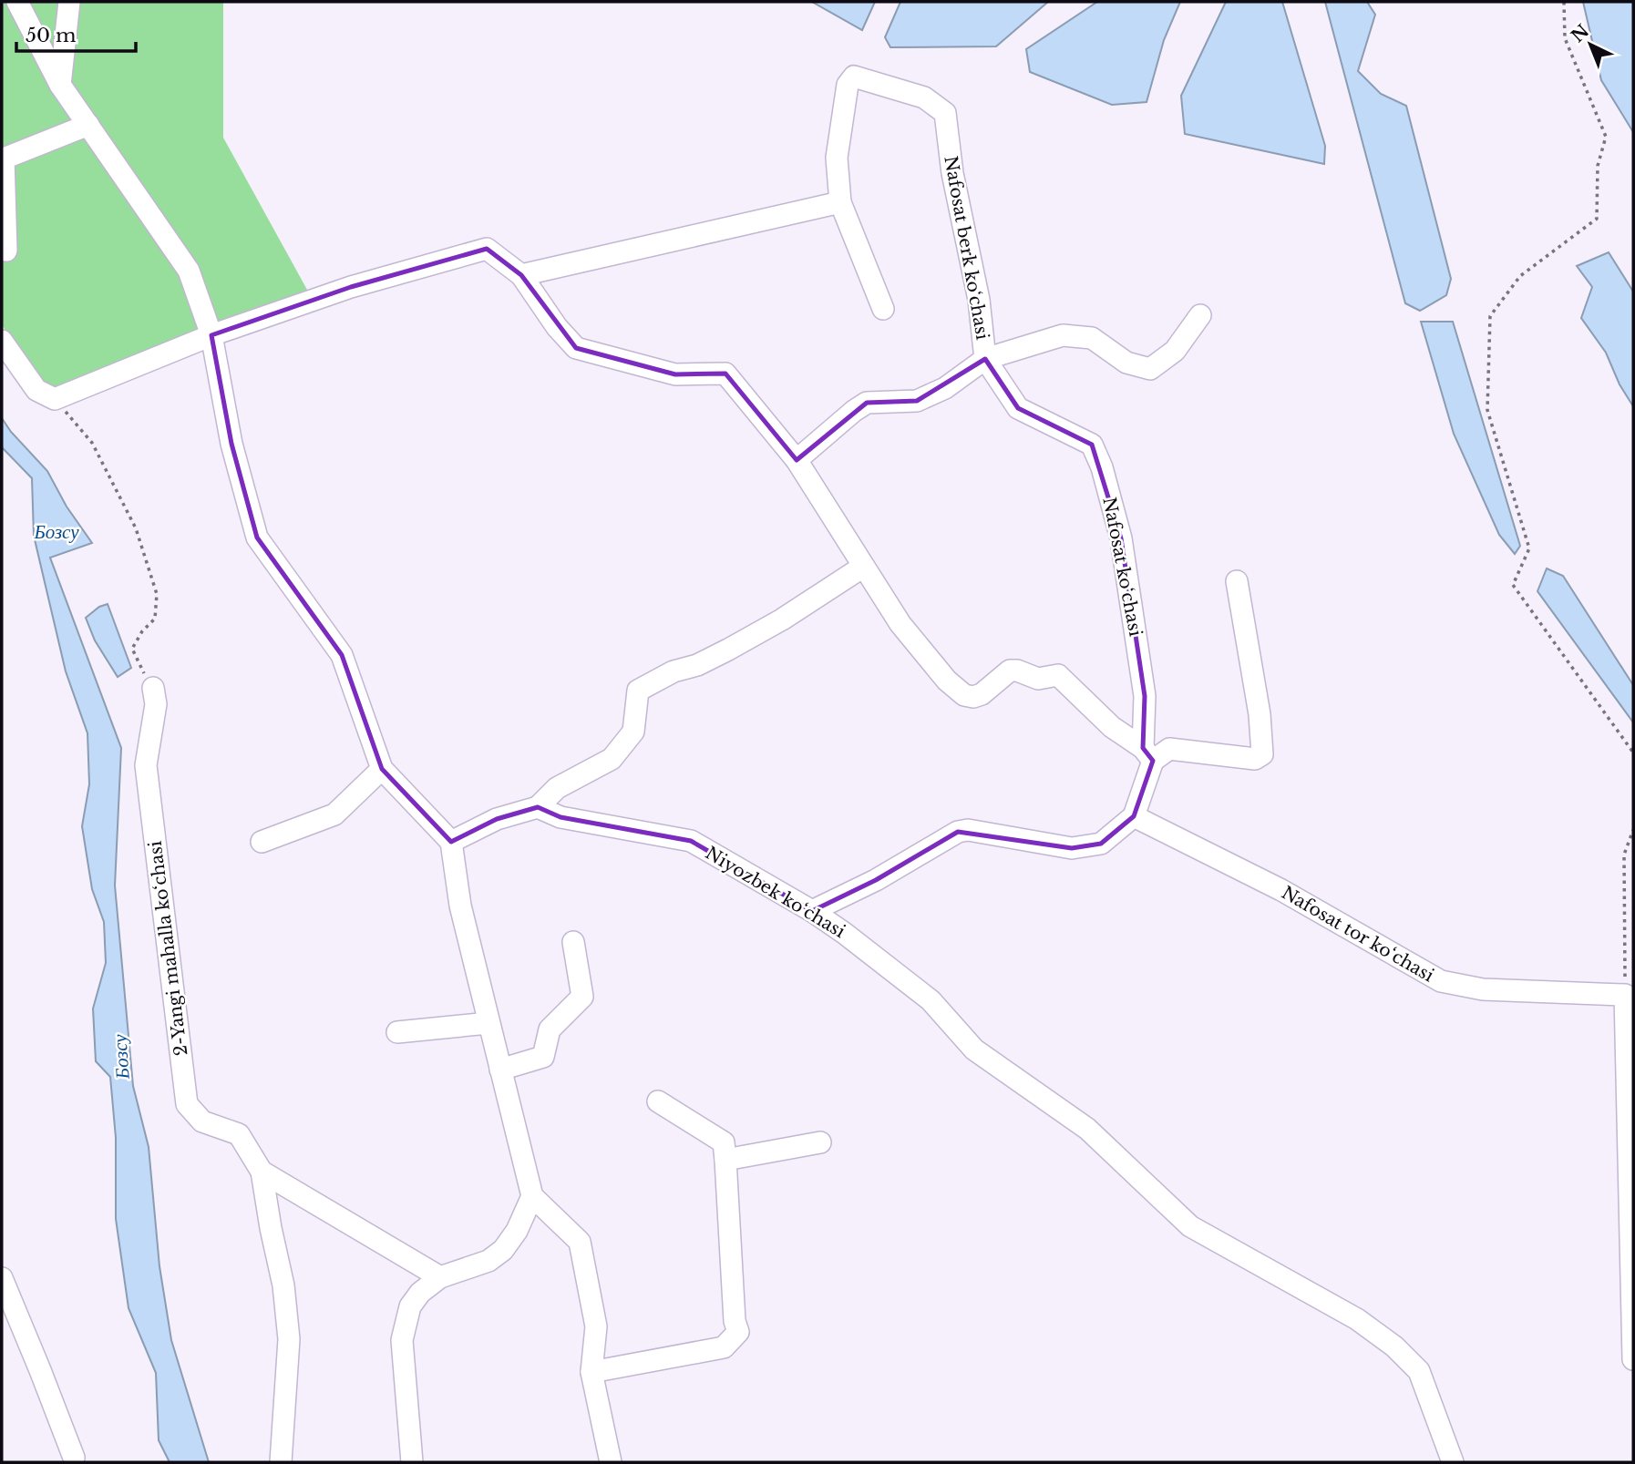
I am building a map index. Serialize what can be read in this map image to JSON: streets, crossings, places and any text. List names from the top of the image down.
{
  "streets": {
    "street": [
      "Nafosat berk ko‘chasi",
      "Nafosat ko‘chasi",
      "Niyozbek ko‘chasi",
      "Nafosat tor ko‘chasi",
      "2-Yangi mahalla ko‘chasi"
    ]
  },
  "crossings": [
    ["Nafosat berk ko‘chasi", "Nafosat ko‘chasi"],
    ["Nafosat ko‘chasi", "Nafosat tor ko‘chasi"]
  ],
  "water": ["Бозсу"],
  "scale_bar": "50 m",
  "north": "top left"
}
